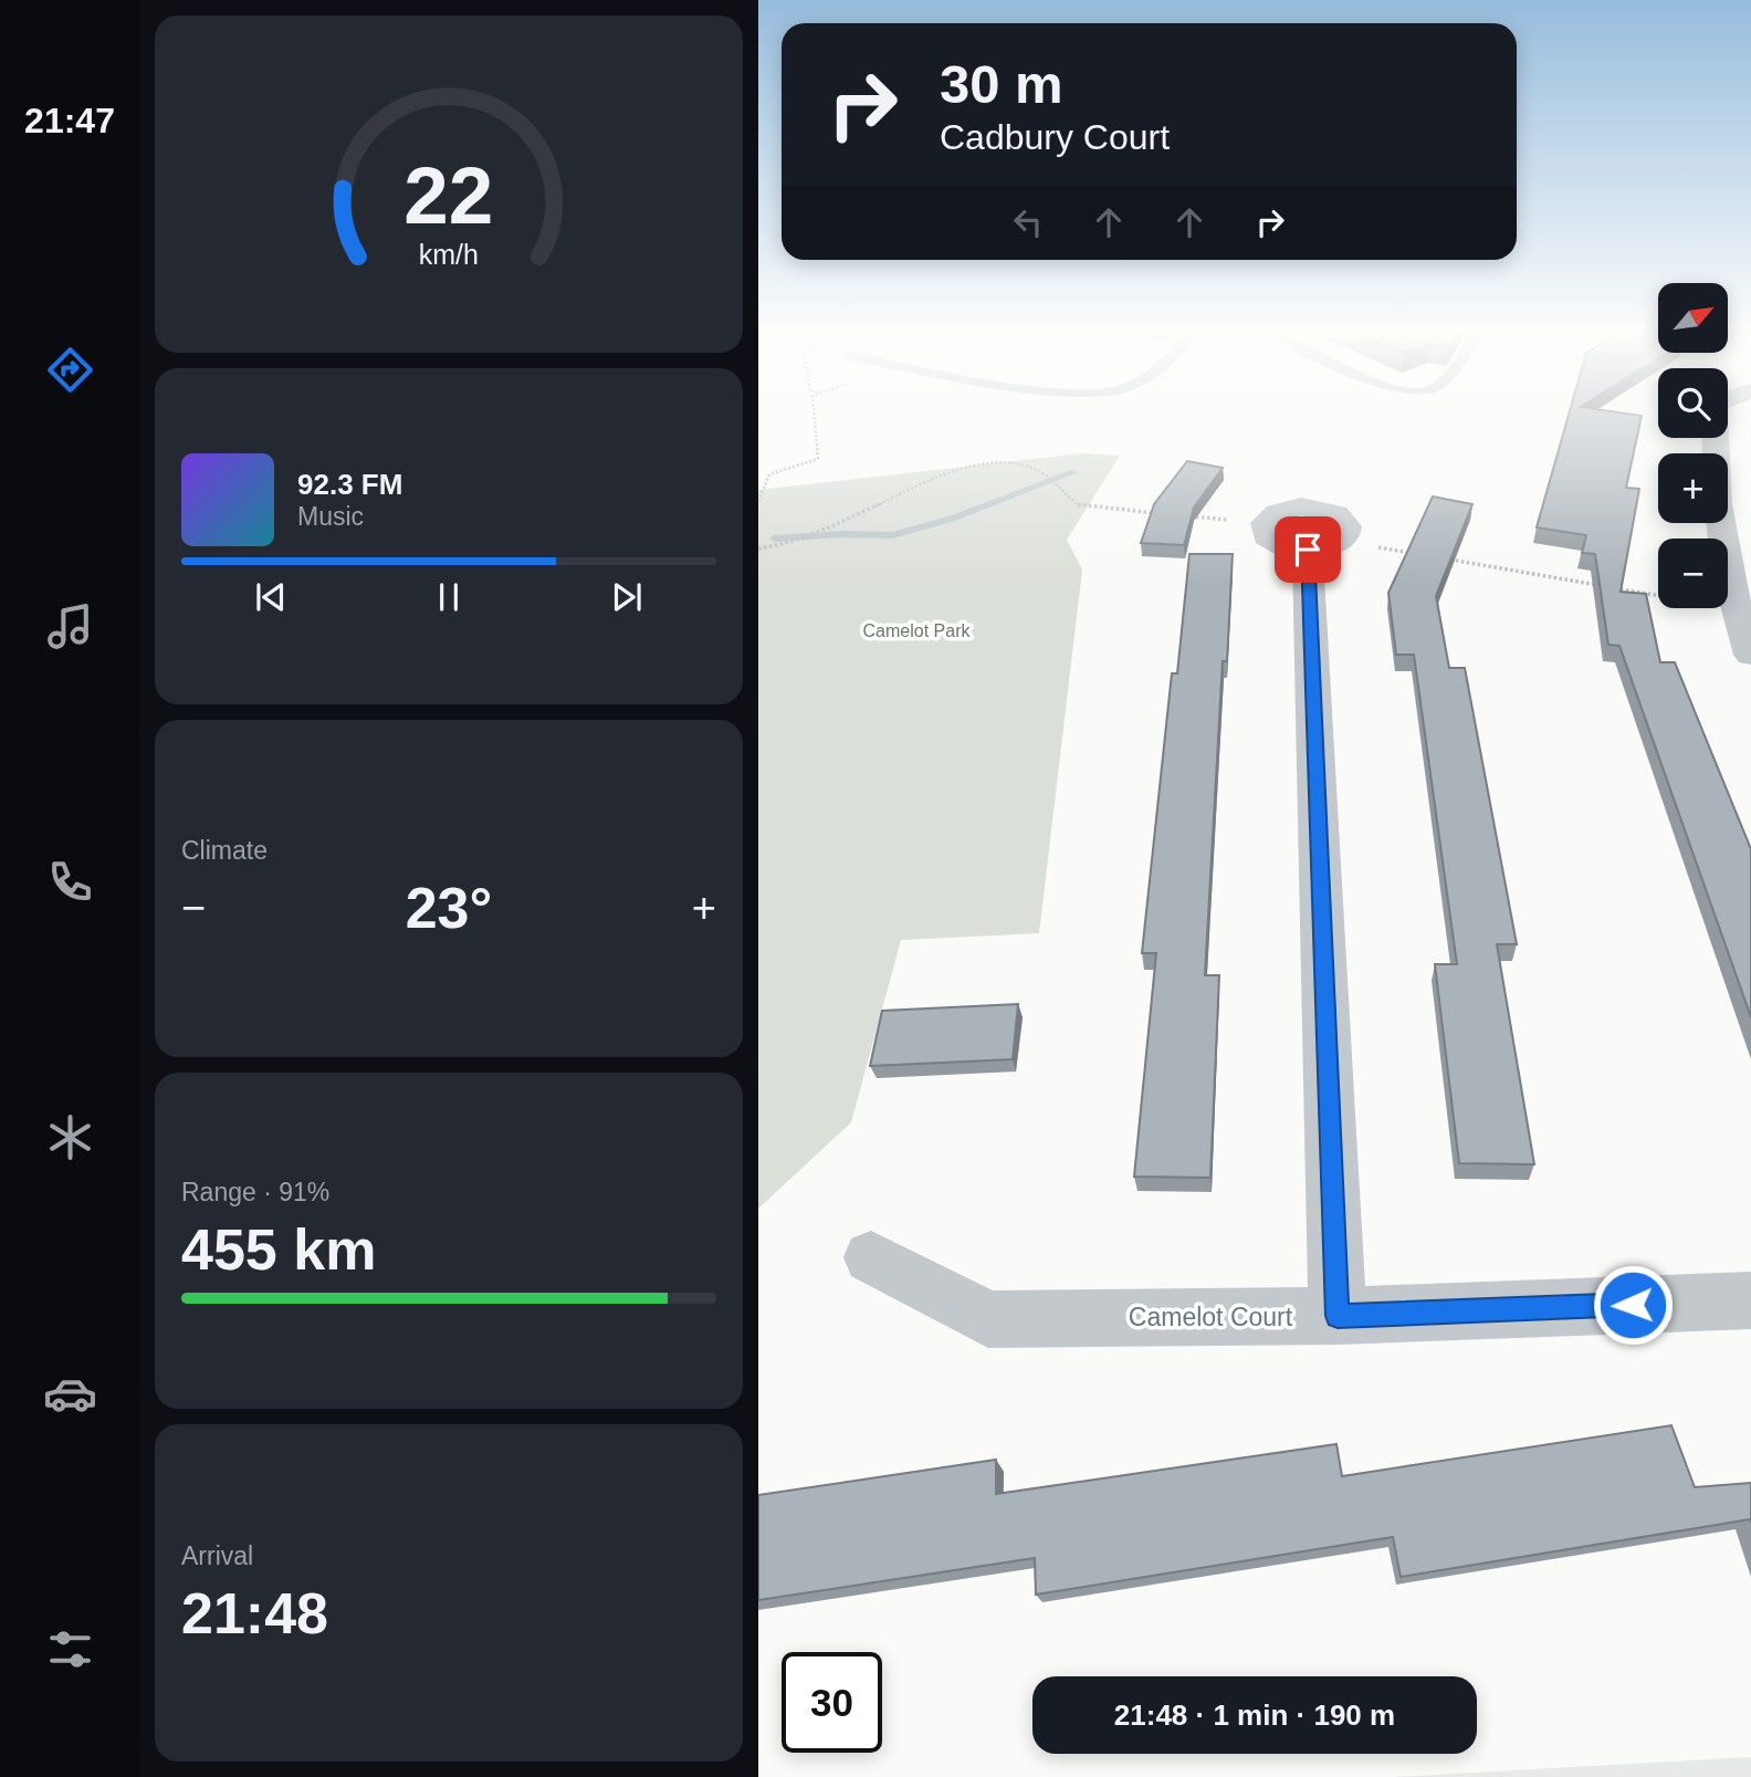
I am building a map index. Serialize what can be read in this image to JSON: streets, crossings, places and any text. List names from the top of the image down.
{
  "streets": {
    "street": ["Camelot Court"]
  },
  "parks": ["Camelot Park"],
  "north": "top right",
  "page": {
    "tabs": "21:47",
    "turn": ["30 m", "Cadbury Court"],
    "map_buttons": ["+", "−"],
    "song": ["92.3 FM", "Music"],
    "tile": [
      "Climate",
      ["Range · 91%", "455 km"],
      ["Arrival", "21:48"]
    ],
    "heat": ["−", "23°", "+"],
    "limit": "30",
    "trip": "21:48 · 1 min · 190 m",
    "gauge": ["22", "km/h"]
  }
}
